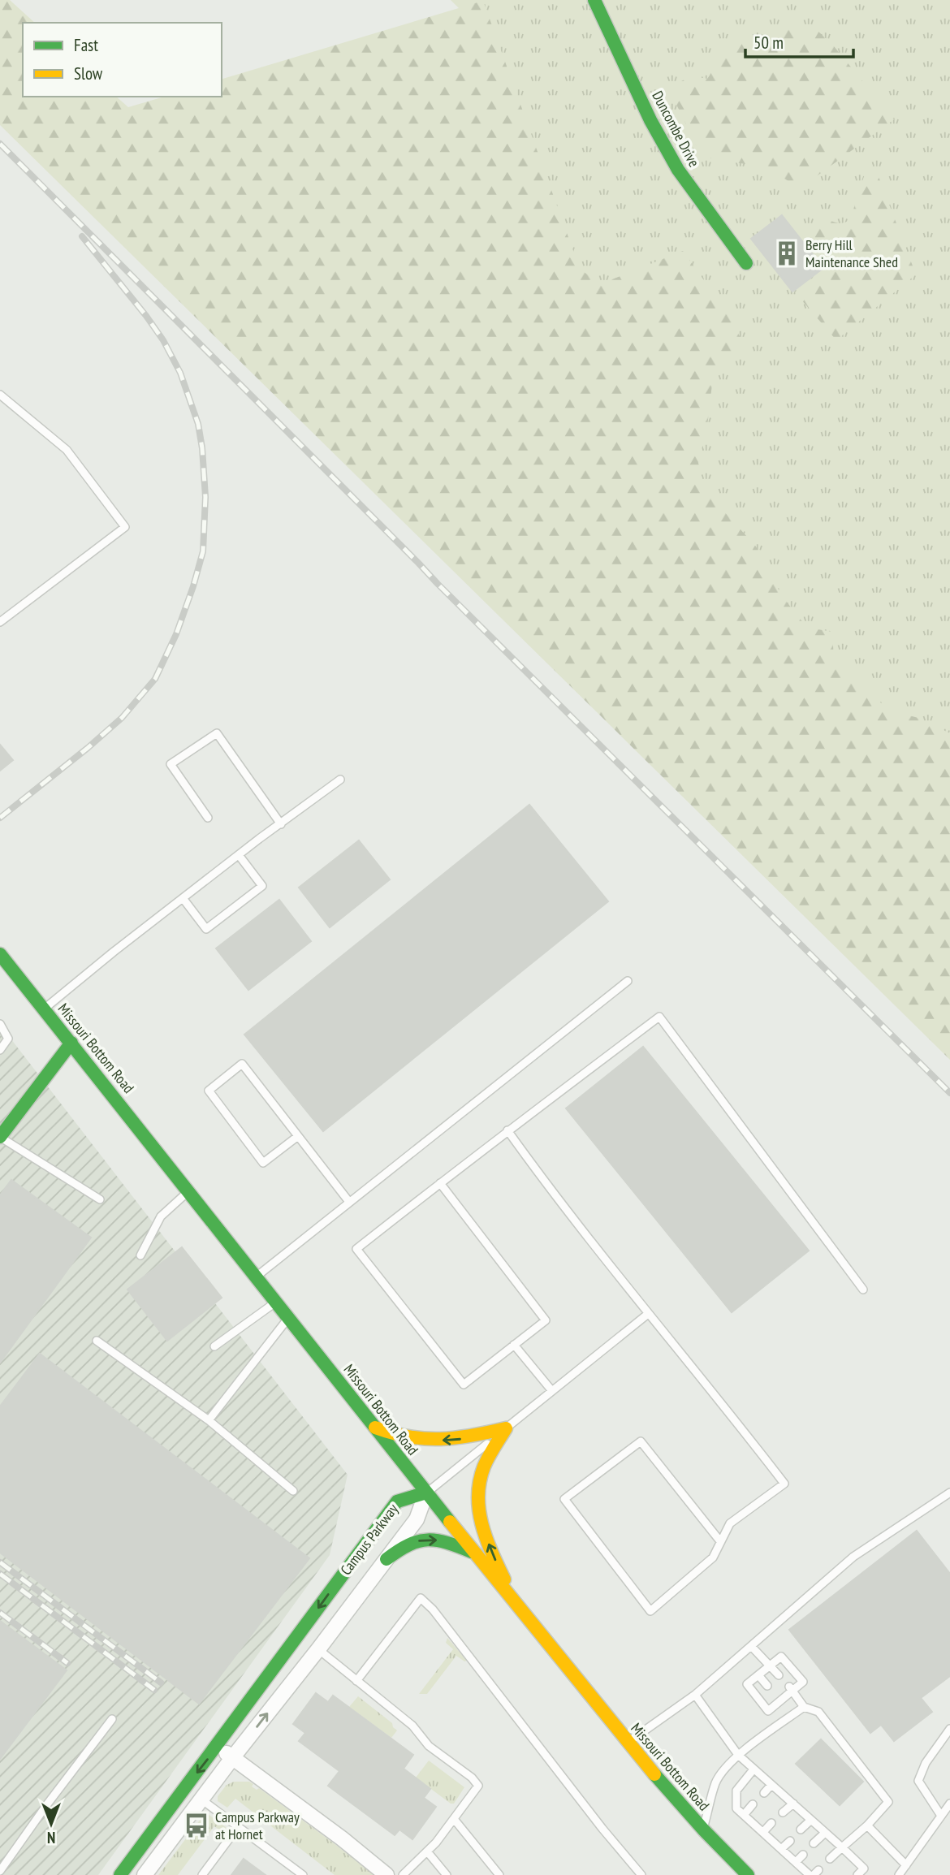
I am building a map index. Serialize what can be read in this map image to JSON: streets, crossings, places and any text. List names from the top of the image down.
{
  "streets": {
    "street": ["Duncombe Drive", "Missouri Bottom Road", "Campus Parkway"]
  },
  "crossings": [
    ["Missouri Bottom Road", "Campus Parkway"]
  ],
  "places": {
    "building": ["Berry Hill Maintenance Shed"],
    "bus stop": ["Campus Parkway at Hornet"]
  },
  "legend": ["Fast", "Slow"],
  "scale_bar": "50 m",
  "north": "bottom"
}
